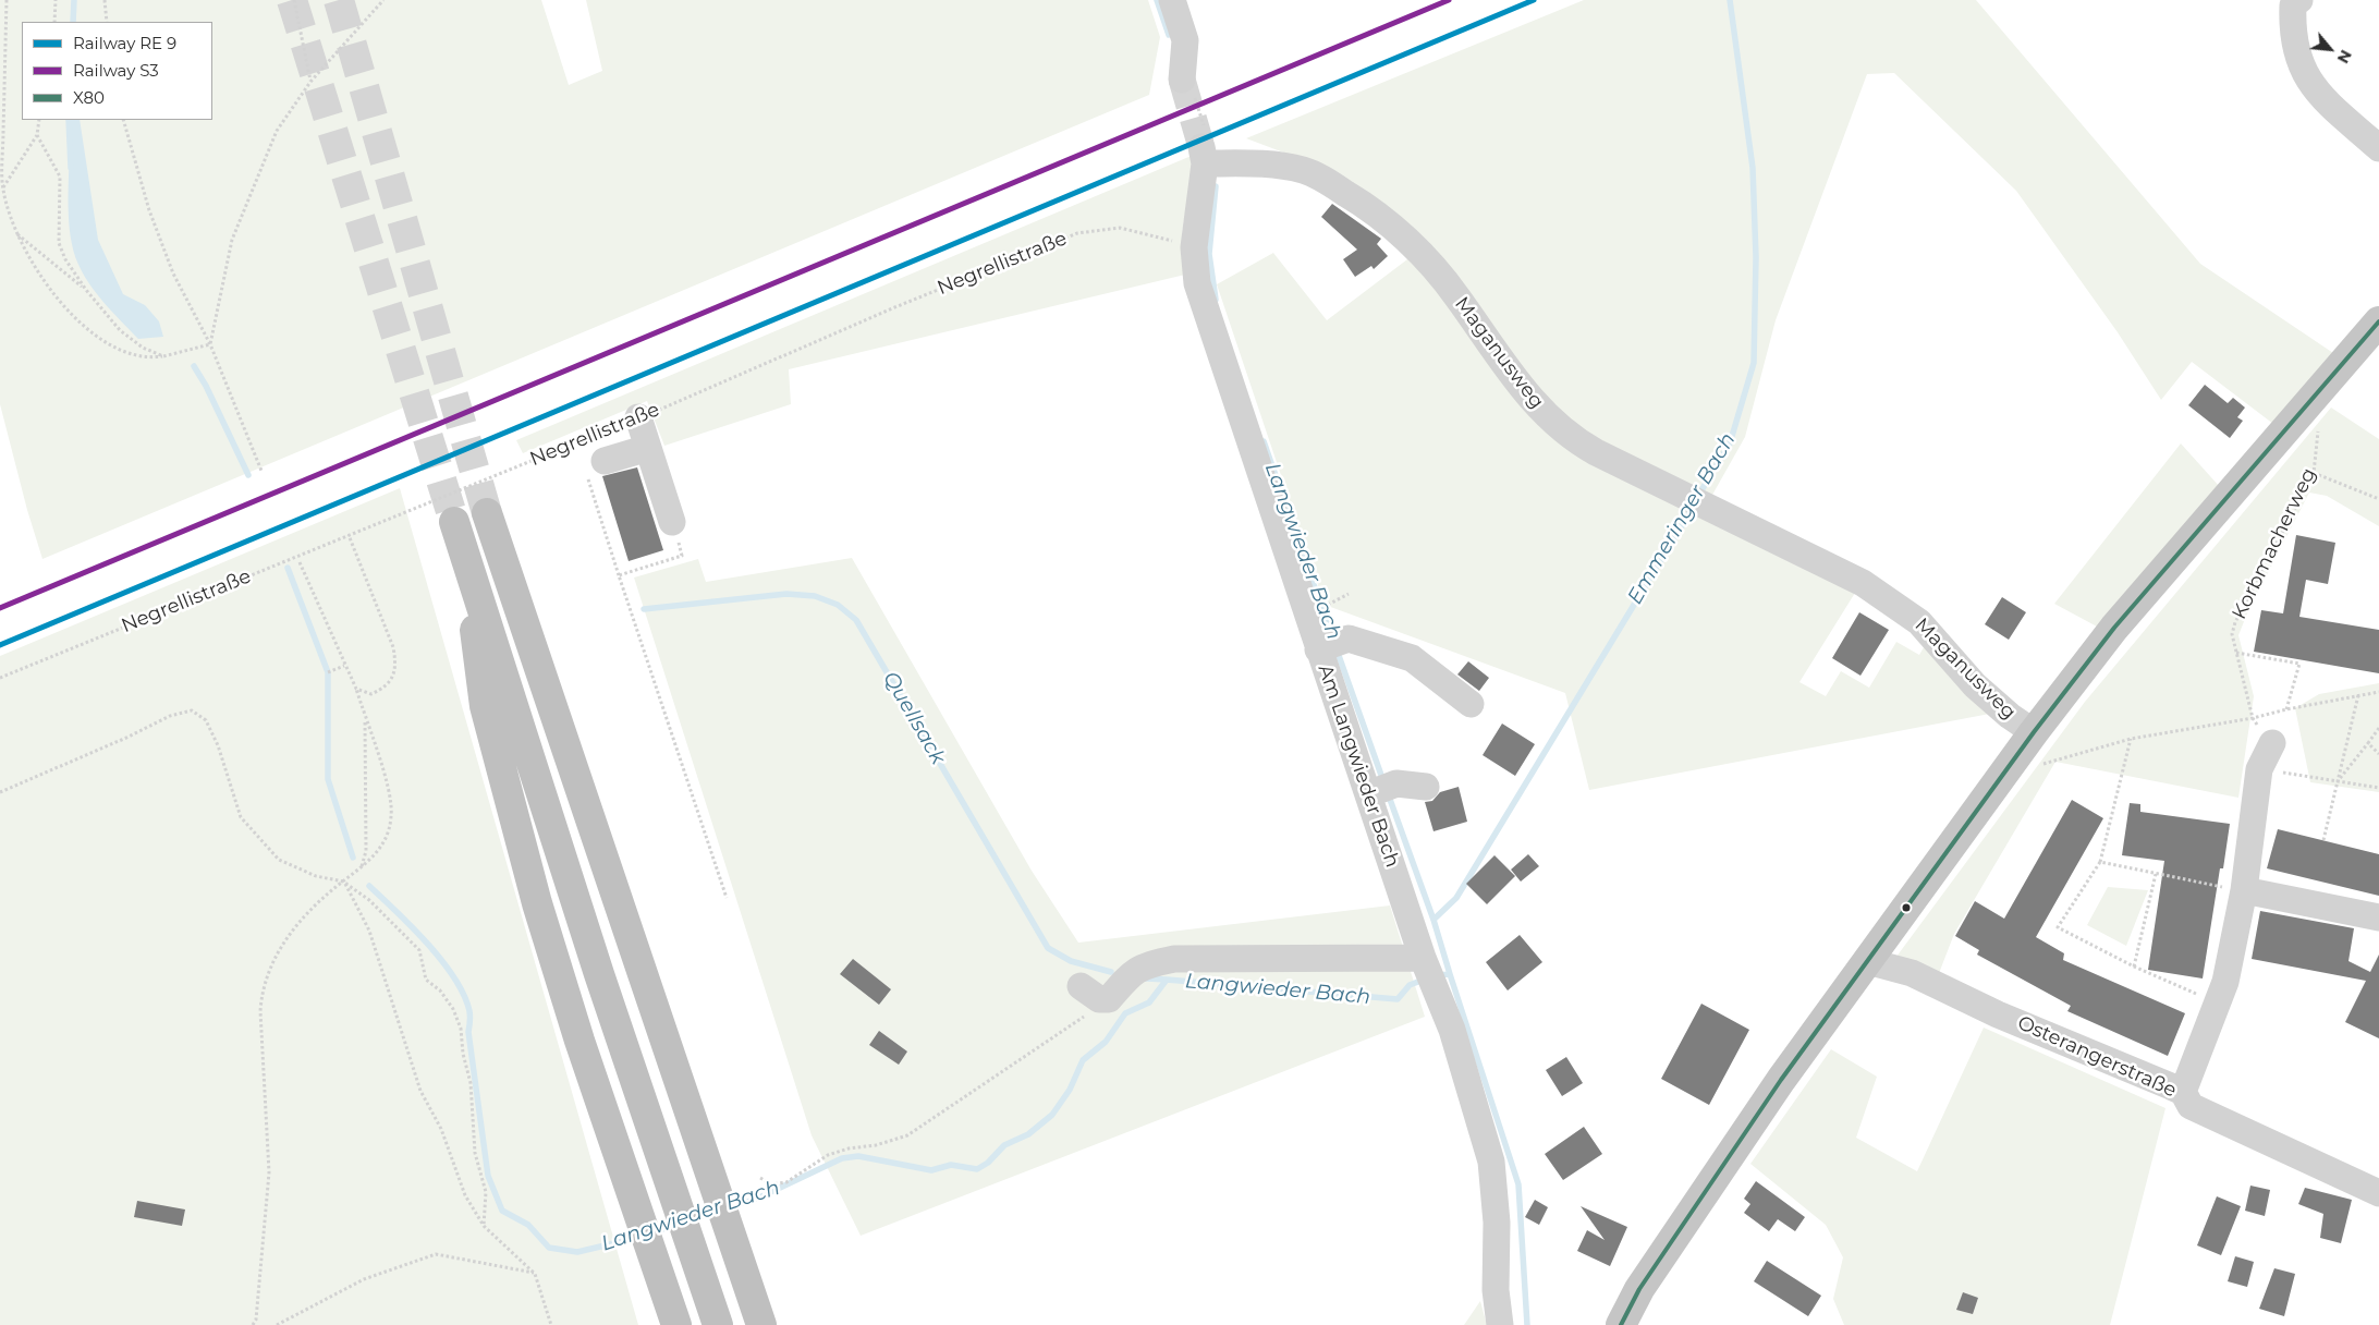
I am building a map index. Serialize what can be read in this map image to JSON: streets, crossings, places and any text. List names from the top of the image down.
{
  "streets": {
    "street": ["Maganusweg", "Am Langwieder Bach", "Osterangerstraße"],
    "path": ["Negrellistraße", "Korbmacherweg"]
  },
  "crossings": [
    ["Negrellistraße", "Am Langwieder Bach"],
    ["Maganusweg", "Am Langwieder Bach"]
  ],
  "water": ["Emmeringer Bach", "Langwieder Bach", "Quellsack"],
  "lines": ["rail line S3", "transit line X80"],
  "legend": ["Railway RE 9", "Railway S3", "X80"],
  "north": "bottom right"
}
